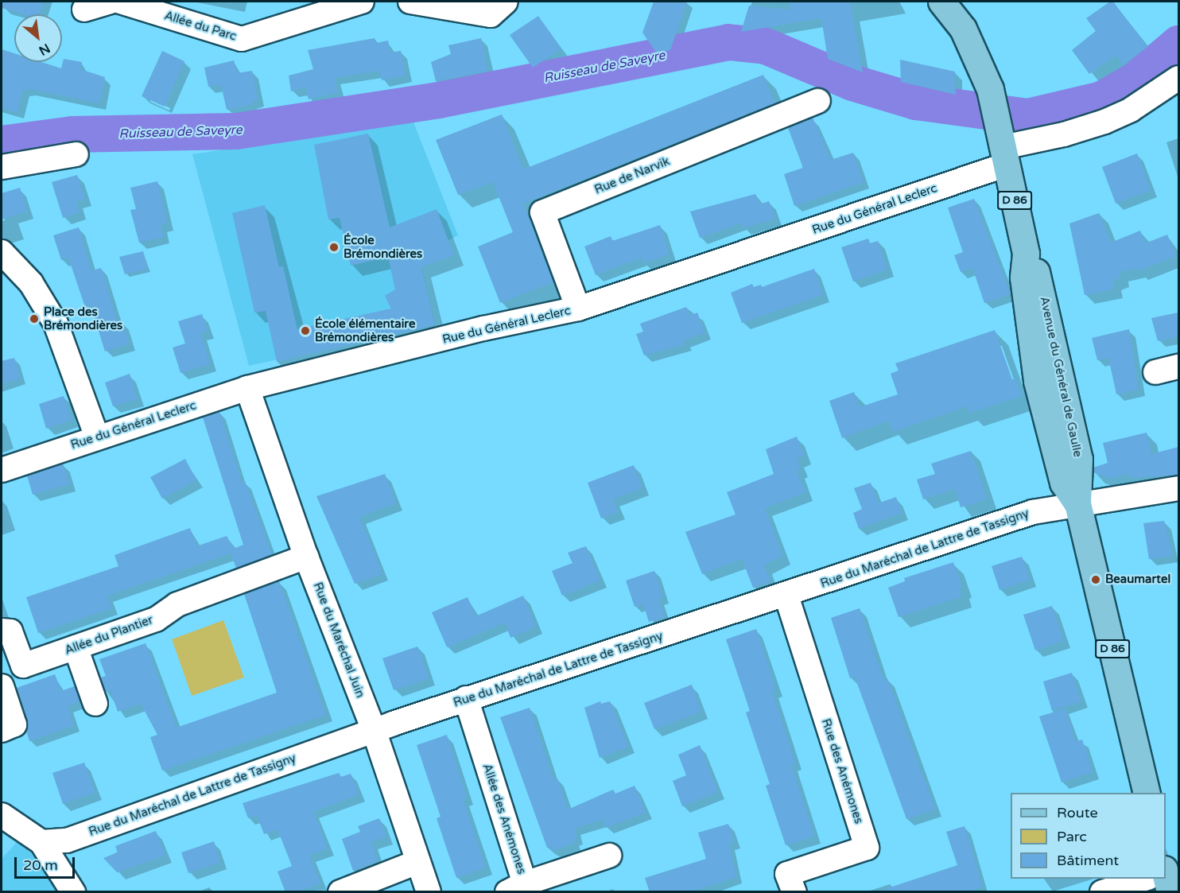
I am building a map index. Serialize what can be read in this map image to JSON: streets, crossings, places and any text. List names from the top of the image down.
{
  "streets": {
    "main road": ["D 86", "Avenue du Général de Gaulle"],
    "street": [
      "Allée du Parc",
      "Rue de Narvik",
      "Rue du Général Leclerc",
      "Rue du Maréchal de Lattre de Tassigny",
      "Allée du Plantier",
      "Rue du Maréchal Juin",
      "Rue des Anémones",
      "Allée des Anémones"
    ]
  },
  "crossings": [
    ["Rue de Narvik", "Rue du Général Leclerc"],
    ["Rue du Général Leclerc", "Avenue du Général de Gaulle"],
    ["Rue du Général Leclerc", "Rue du Maréchal Juin"],
    ["Avenue du Général de Gaulle", "Rue du Maréchal de Lattre de Tassigny"],
    ["Rue du Maréchal de Lattre de Tassigny", "Rue du Maréchal Juin"],
    ["Rue du Maréchal de Lattre de Tassigny", "Rue des Anémones"],
    ["Rue du Maréchal de Lattre de Tassigny", "Allée des Anémones"],
    ["Allée du Plantier", "Rue du Maréchal Juin"]
  ],
  "water": ["Ruisseau de Saveyre"],
  "places": [
    "École Brémondières",
    "Place des Brémondières",
    "École élémentaire Brémondières",
    "Beaumartel"
  ],
  "legend": ["Route", "Parc", "Bâtiment"],
  "scale_bar": "20 m",
  "north": "bottom right"
}
